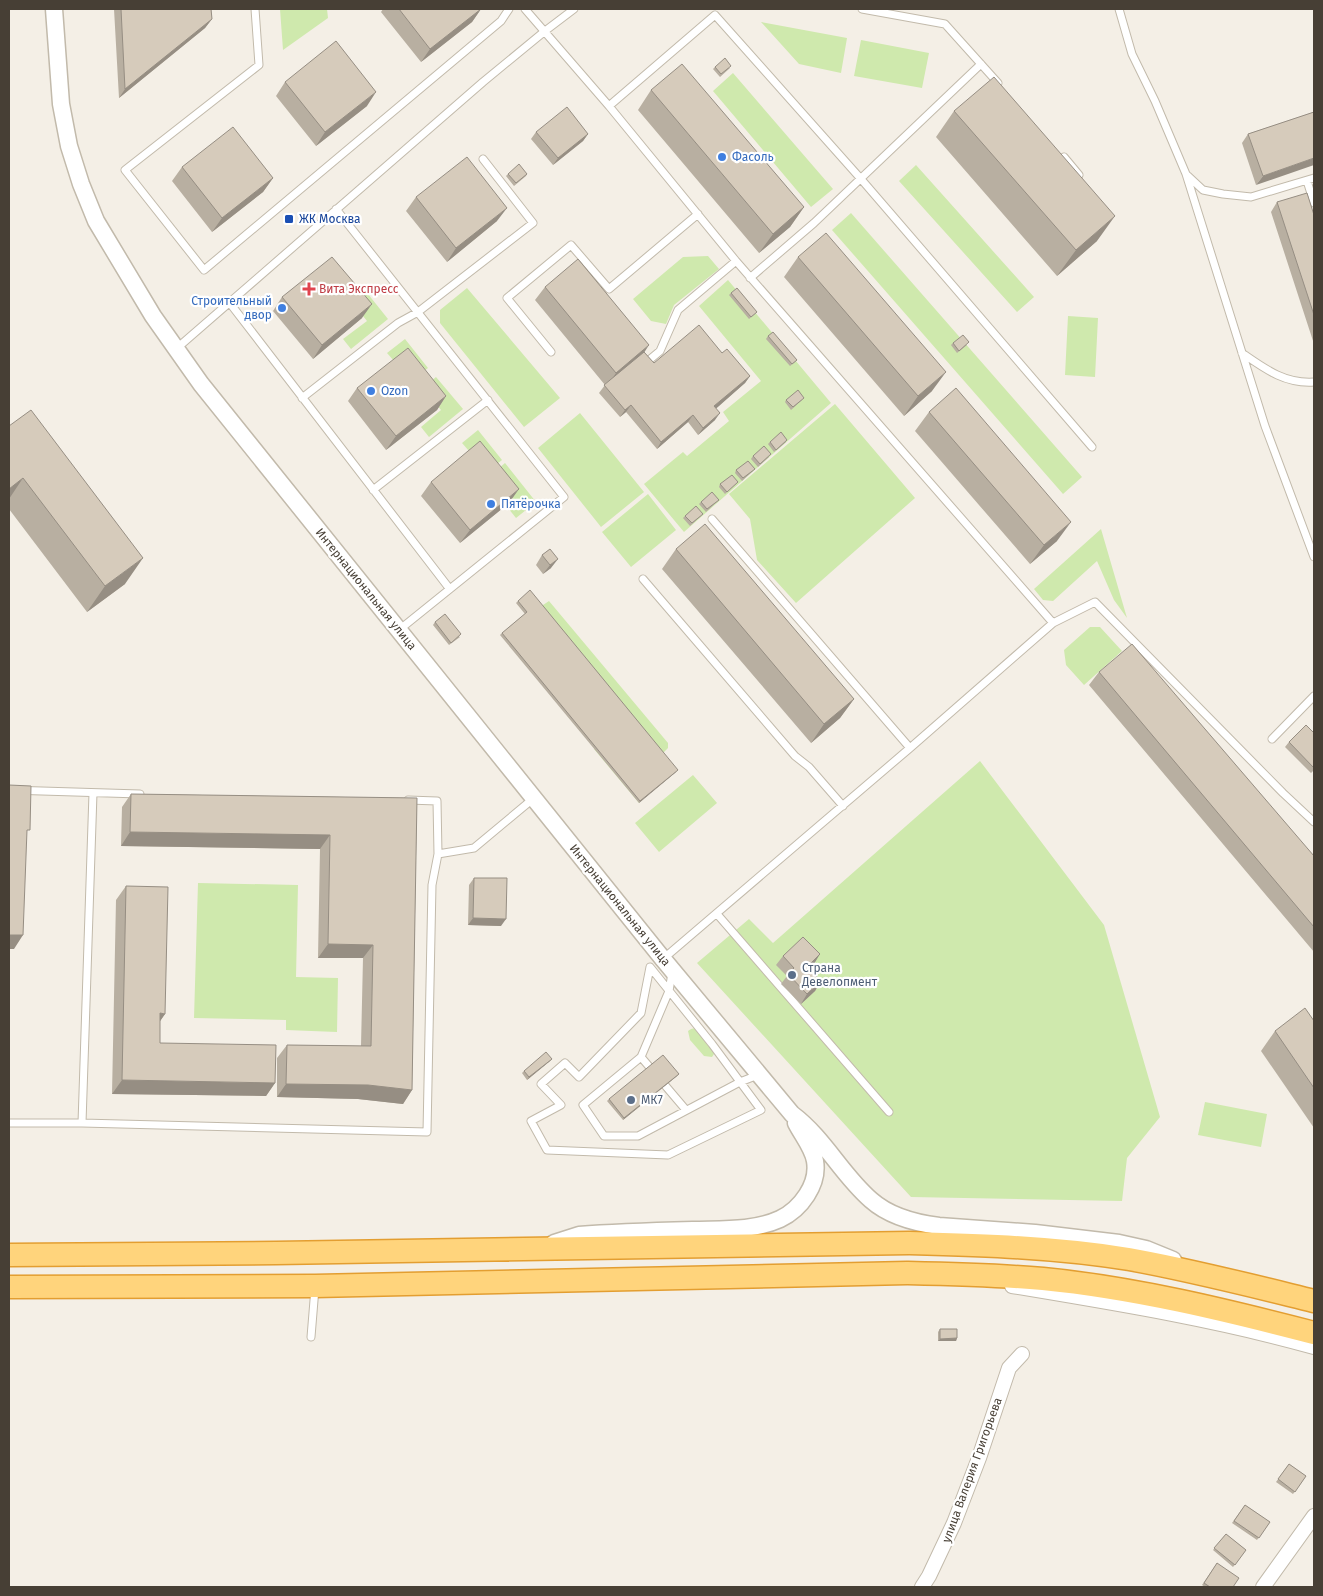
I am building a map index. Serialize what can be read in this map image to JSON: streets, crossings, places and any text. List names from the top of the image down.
{
  "streets": {
    "street": ["Интернациональная улица", "улица Валерия Григорьева"]
  },
  "places": {
    "other": [
      "Фасоль",
      "Строительный двор",
      "Ozon",
      "Пятёрочка",
      "Страна Девелопмент",
      "МК7"
    ],
    "transit": ["ЖК Москва"],
    "health": ["Вита Экспресс"]
  }
}
